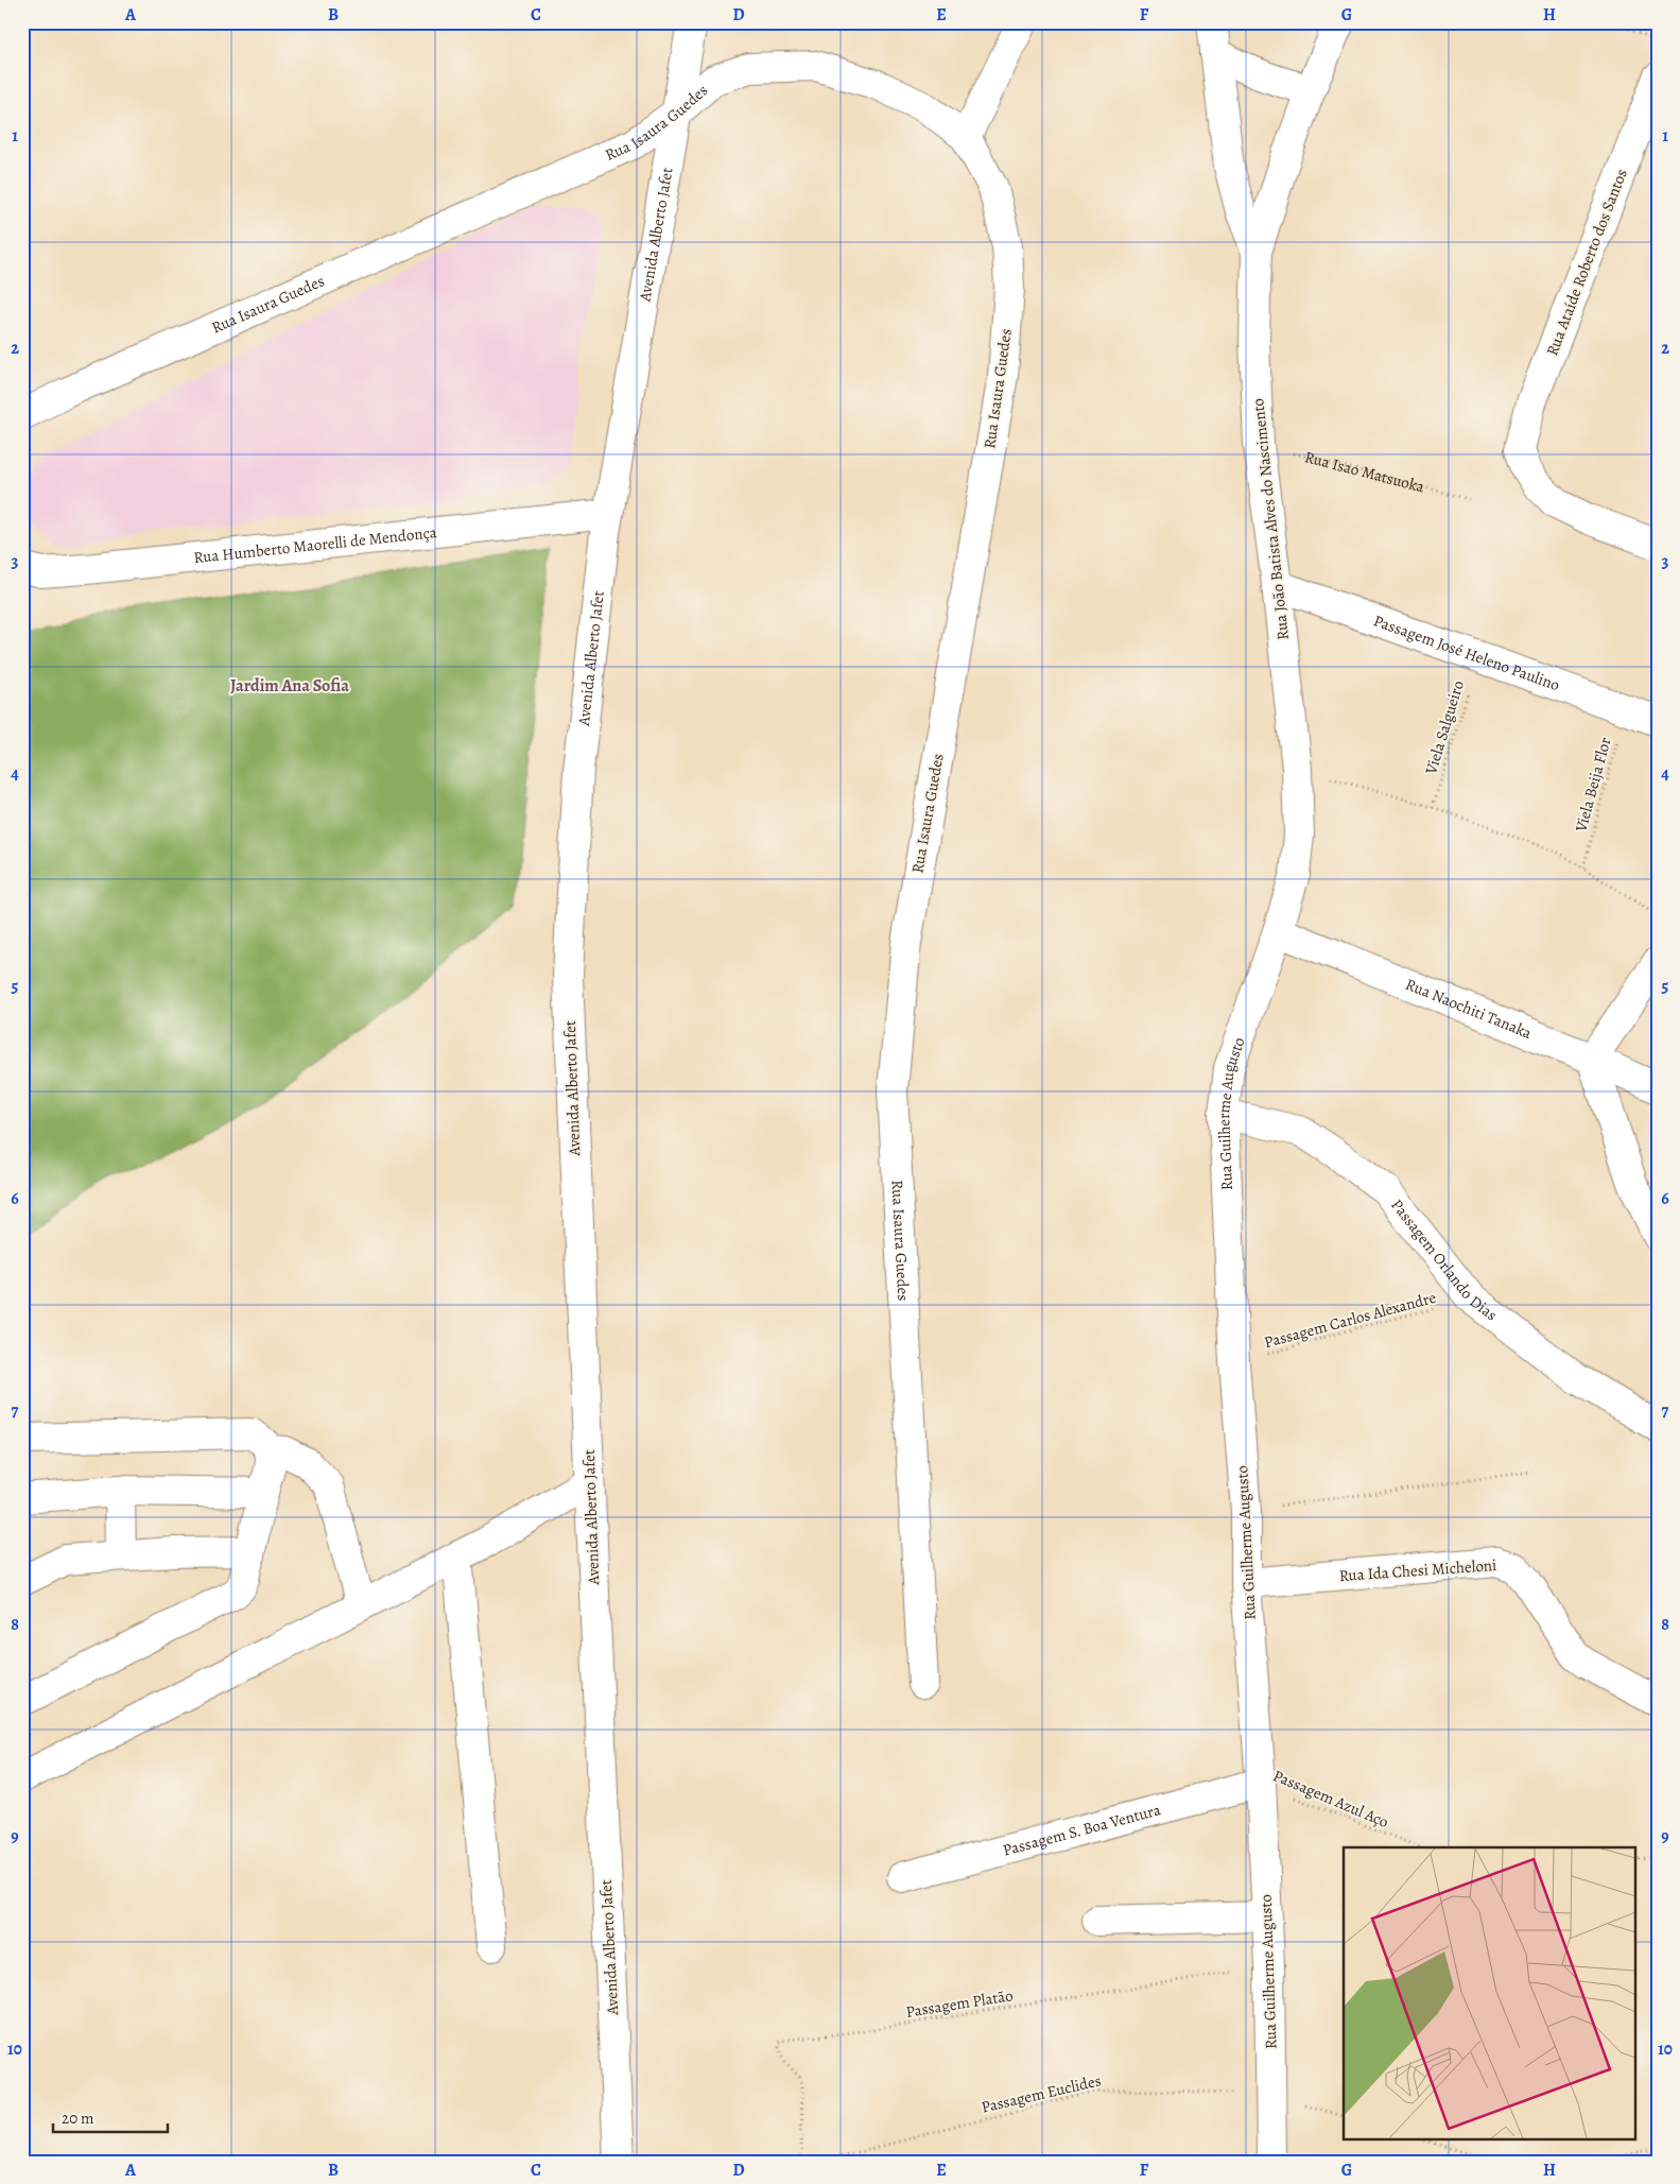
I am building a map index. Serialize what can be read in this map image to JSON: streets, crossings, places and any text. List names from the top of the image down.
{
  "streets": {
    "street": [
      "Rua Isaura Guedes",
      "Avenida Alberto Jafet",
      "Rua Ataíde Roberto dos Santos",
      "Rua João Batista Alves do Nascimento",
      "Rua Humberto Maorelli de Mendonça",
      "Passagem José Heleno Paulino",
      "Rua Naochiti Tanaka",
      "Rua Guilherme Augusto",
      "Passagem Orlando Dias",
      "Rua Ida Chesi Micheloni",
      "Passagem S. Boa Ventura"
    ],
    "path": [
      "Rua Isao Matsuoka",
      "Viela Salgueiro",
      "Viela Beija Flor",
      "Passagem Carlos Alexandre",
      "Passagem Azul Aço",
      "Passagem Platão",
      "Passagem Euclides"
    ]
  },
  "crossings": [
    ["Rua Isaura Guedes", "Avenida Alberto Jafet"],
    ["Avenida Alberto Jafet", "Rua Humberto Maorelli de Mendonça"],
    ["Rua Isao Matsuoka", "Rua João Batista Alves do Nascimento"],
    ["Rua João Batista Alves do Nascimento", "Passagem José Heleno Paulino"],
    ["Rua João Batista Alves do Nascimento", "Rua Naochiti Tanaka"],
    ["Rua João Batista Alves do Nascimento", "Rua Guilherme Augusto"],
    ["Passagem José Heleno Paulino", "Viela Salgueiro"],
    ["Passagem José Heleno Paulino", "Viela Beija Flor"],
    ["Rua Naochiti Tanaka", "Rua Guilherme Augusto"],
    ["Rua Guilherme Augusto", "Passagem Orlando Dias"],
    ["Rua Guilherme Augusto", "Passagem Carlos Alexandre"],
    ["Rua Guilherme Augusto", "Rua Ida Chesi Micheloni"],
    ["Rua Guilherme Augusto", "Passagem Azul Aço"],
    ["Rua Guilherme Augusto", "Passagem S. Boa Ventura"],
    ["Rua Guilherme Augusto", "Passagem Platão"],
    ["Rua Guilherme Augusto", "Passagem Euclides"],
    ["Passagem Orlando Dias", "Passagem Carlos Alexandre"],
    ["Passagem Azul Aço", "Passagem S. Boa Ventura"]
  ],
  "districts": ["Jardim Ana Sofia"],
  "scale_bar": "20 m",
  "grid": {
    "columns": [
      "A",
      "B",
      "C",
      "D",
      "E",
      "F",
      "G",
      "H"
    ],
    "rows": [
      "1",
      "2",
      "3",
      "4",
      "5",
      "6",
      "7",
      "8",
      "9",
      "10"
    ]
  }
}
